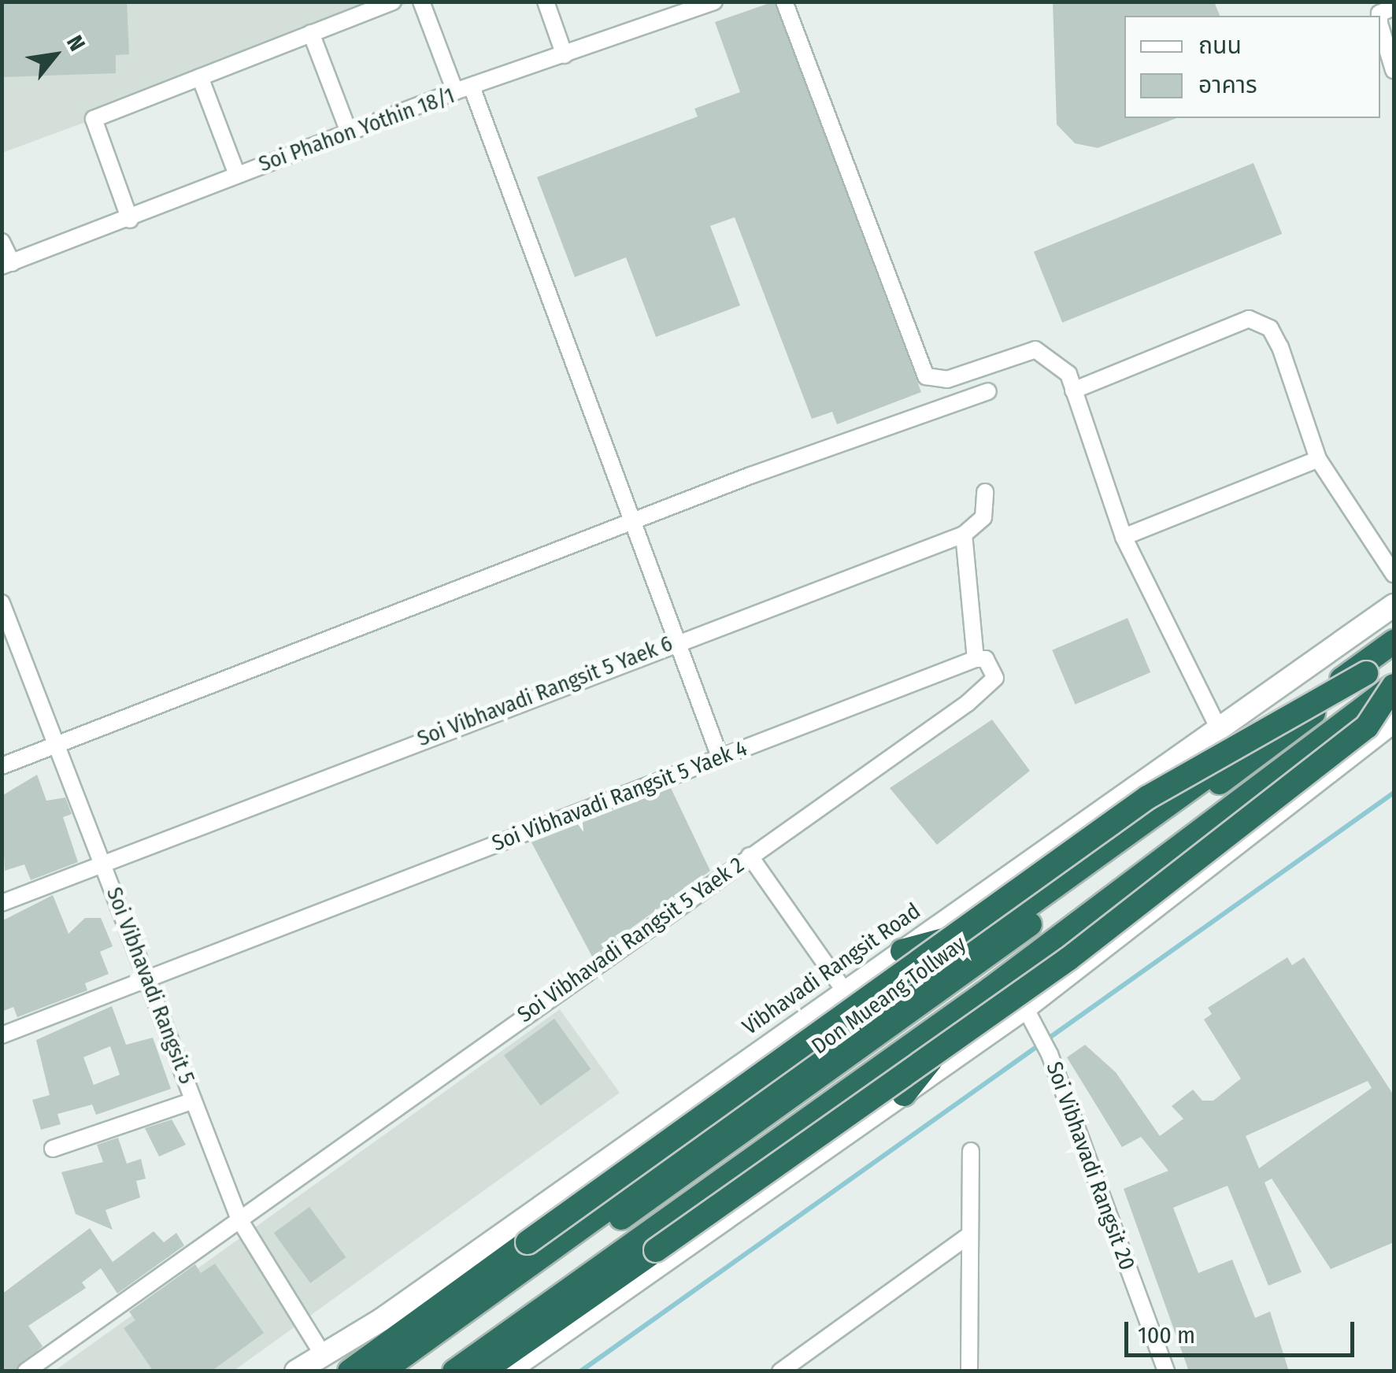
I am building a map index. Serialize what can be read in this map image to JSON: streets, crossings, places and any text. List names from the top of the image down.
{
  "streets": {
    "highway": ["Don Mueang Tollway"],
    "main road": ["Vibhavadi Rangsit Road"],
    "street": [
      "Soi Phahon Yothin 18/1",
      "Soi Vibhavadi Rangsit 5 Yaek 6",
      "Soi Vibhavadi Rangsit 5 Yaek 4",
      "Soi Vibhavadi Rangsit 5 Yaek 2",
      "Soi Vibhavadi Rangsit 5",
      "Soi Vibhavadi Rangsit 20"
    ]
  },
  "crossings": [
    ["Soi Vibhavadi Rangsit 5 Yaek 6", "Soi Vibhavadi Rangsit 5"],
    ["Soi Vibhavadi Rangsit 5 Yaek 4", "Soi Vibhavadi Rangsit 5 Yaek 2"],
    ["Soi Vibhavadi Rangsit 5 Yaek 4", "Soi Vibhavadi Rangsit 5"],
    ["Soi Vibhavadi Rangsit 5 Yaek 2", "Soi Vibhavadi Rangsit 5"],
    ["Vibhavadi Rangsit Road", "Soi Vibhavadi Rangsit 5"]
  ],
  "legend": ["ถนน", "อาคาร"],
  "scale_bar": "100 m",
  "north": "top right"
}
